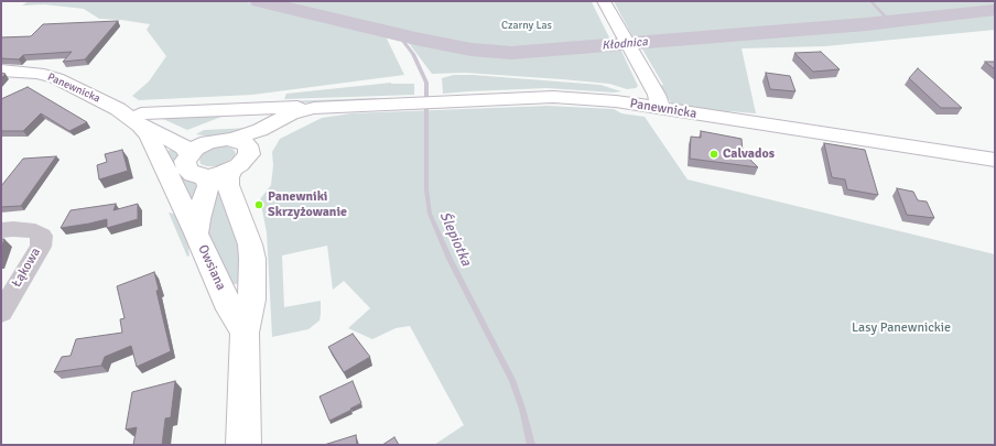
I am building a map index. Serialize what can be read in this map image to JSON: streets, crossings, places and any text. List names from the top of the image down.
{
  "streets": {
    "street": ["Panewnicka", "Łąkowa", "Owsiana"]
  },
  "water": ["Kłodnica", "Ślepiotka"],
  "parks": ["Czarny Las", "Lasy Panewnickie"],
  "places": ["Calvados", "Panewniki Skrzyżowanie"]
}
